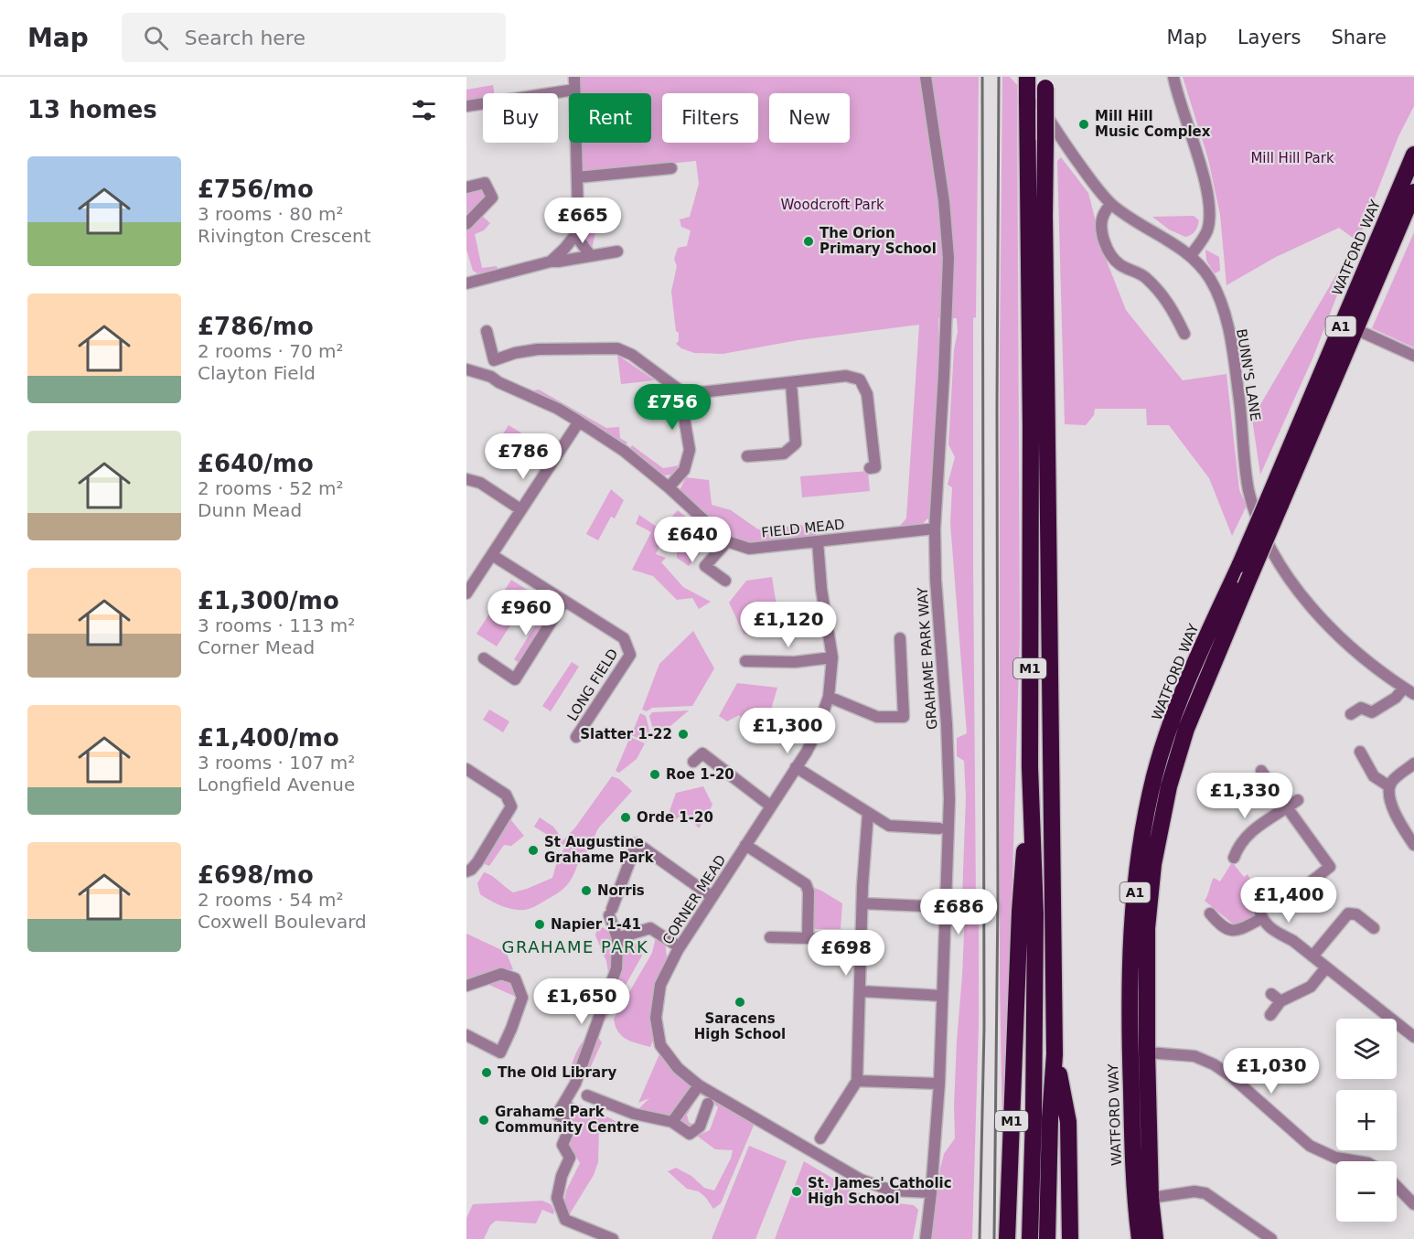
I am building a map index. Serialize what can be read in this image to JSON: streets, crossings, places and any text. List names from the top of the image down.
{
  "streets": {
    "highway": ["WATFORD WAY", "A1", "M1"],
    "street": [
      "BUNN'S LANE",
      "FIELD MEAD",
      "GRAHAME PARK WAY",
      "LONG FIELD",
      "CORNER MEAD"
    ]
  },
  "crossings": [
    ["FIELD MEAD", "GRAHAME PARK WAY"],
    ["FIELD MEAD", "CORNER MEAD"],
    ["GRAHAME PARK WAY", "CORNER MEAD"]
  ],
  "districts": ["GRAHAME PARK"],
  "parks": ["Mill Hill Park", "Woodcroft Park"],
  "places": [
    "Mill Hill Music Complex",
    "The Orion Primary School",
    "Slatter 1-22",
    "Roe 1-20",
    "Orde 1-20",
    "St Augustine Grahame Park",
    "Norris",
    "Napier 1-41",
    "Saracens High School",
    "The Old Library",
    "Grahame Park Community Centre",
    "St. James' Catholic High School"
  ],
  "page": {
    "header": "Map",
    "search": "Search here",
    "nav": ["Map", "Layers", "Share"],
    "heading": "13 homes",
    "chip": [
      "Buy",
      "Rent",
      "Filters",
      "New"
    ],
    "list": [
      {
        "name": "£756/mo",
        "note": "3 rooms · 80 m² · Rivington Crescent"
      },
      {
        "name": "£786/mo",
        "note": "2 rooms · 70 m² · Clayton Field"
      },
      {
        "name": "£640/mo",
        "note": "2 rooms · 52 m² · Dunn Mead"
      },
      {
        "name": "£1,300/mo",
        "note": "3 rooms · 113 m² · Corner Mead"
      },
      {
        "name": "£1,400/mo",
        "note": "3 rooms · 107 m² · Longfield Avenue"
      },
      {
        "name": "£698/mo",
        "note": "2 rooms · 54 m² · Coxwell Boulevard"
      }
    ],
    "price": [
      "£665",
      "£756",
      "£786",
      "£640",
      "£960",
      "£1,120",
      "£1,300",
      "£1,330",
      "£1,400",
      "£686",
      "£698",
      "£1,650",
      "£1,030"
    ],
    "map_buttons": ["+", "−"]
  }
}
